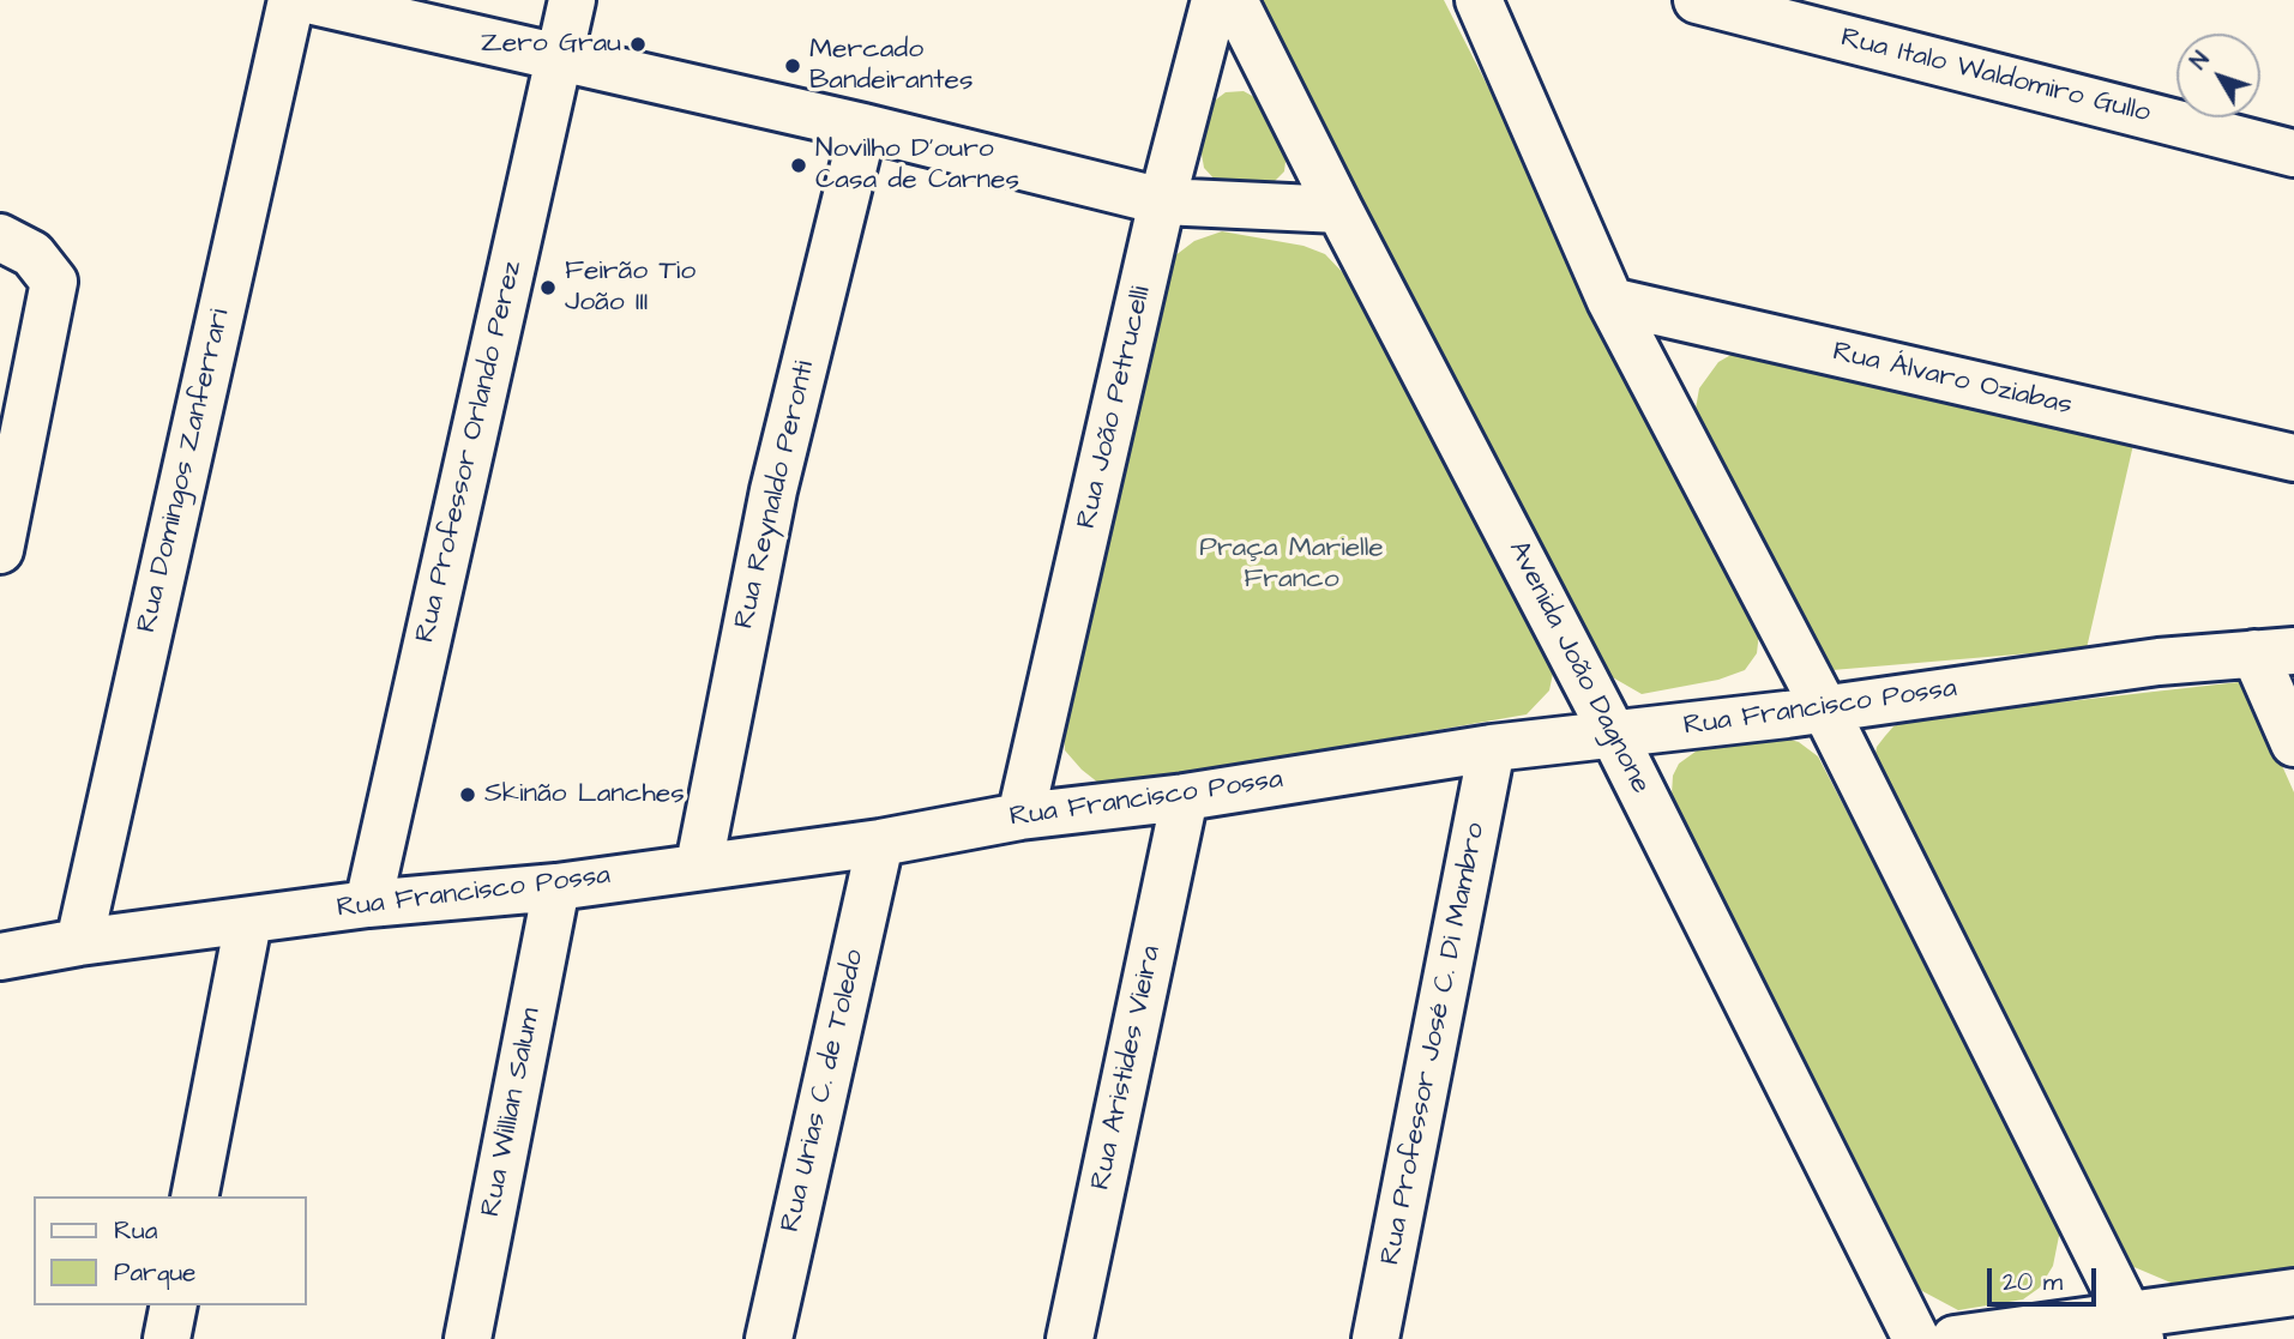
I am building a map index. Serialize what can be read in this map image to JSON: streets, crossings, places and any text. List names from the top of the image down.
{
  "streets": {
    "street": [
      "Rua Italo Waldomiro Gullo",
      "Rua Álvaro Oziabas",
      "Rua João Petrucelli",
      "Rua Professor Orlando Perez",
      "Rua Domingos Zanferrari",
      "Rua Reynaldo Peronti",
      "Avenida João Dagnone",
      "Rua Francisco Possa",
      "Rua Professor José C. Di Mambro",
      "Rua Aristides Vieira",
      "Rua Urias C. de Toledo",
      "Rua Willian Salum"
    ]
  },
  "crossings": [
    ["Rua João Petrucelli", "Rua Francisco Possa"],
    ["Rua Professor Orlando Perez", "Rua Francisco Possa"],
    ["Rua Domingos Zanferrari", "Rua Francisco Possa"],
    ["Rua Reynaldo Peronti", "Rua Francisco Possa"],
    ["Avenida João Dagnone", "Rua Francisco Possa"],
    ["Rua Francisco Possa", "Rua Professor José C. Di Mambro"],
    ["Rua Francisco Possa", "Rua Aristides Vieira"],
    ["Rua Francisco Possa", "Rua Urias C. de Toledo"],
    ["Rua Francisco Possa", "Rua Willian Salum"]
  ],
  "parks": ["Praça Marielle Franco"],
  "places": [
    "Zero Grau",
    "Mercado Bandeirantes",
    "Novilho D'ouro Casa de Carnes",
    "Feirão Tio João III",
    "Skinão Lanches"
  ],
  "legend": ["Rua", "Parque"],
  "scale_bar": "20 m",
  "north": "top left"
}
